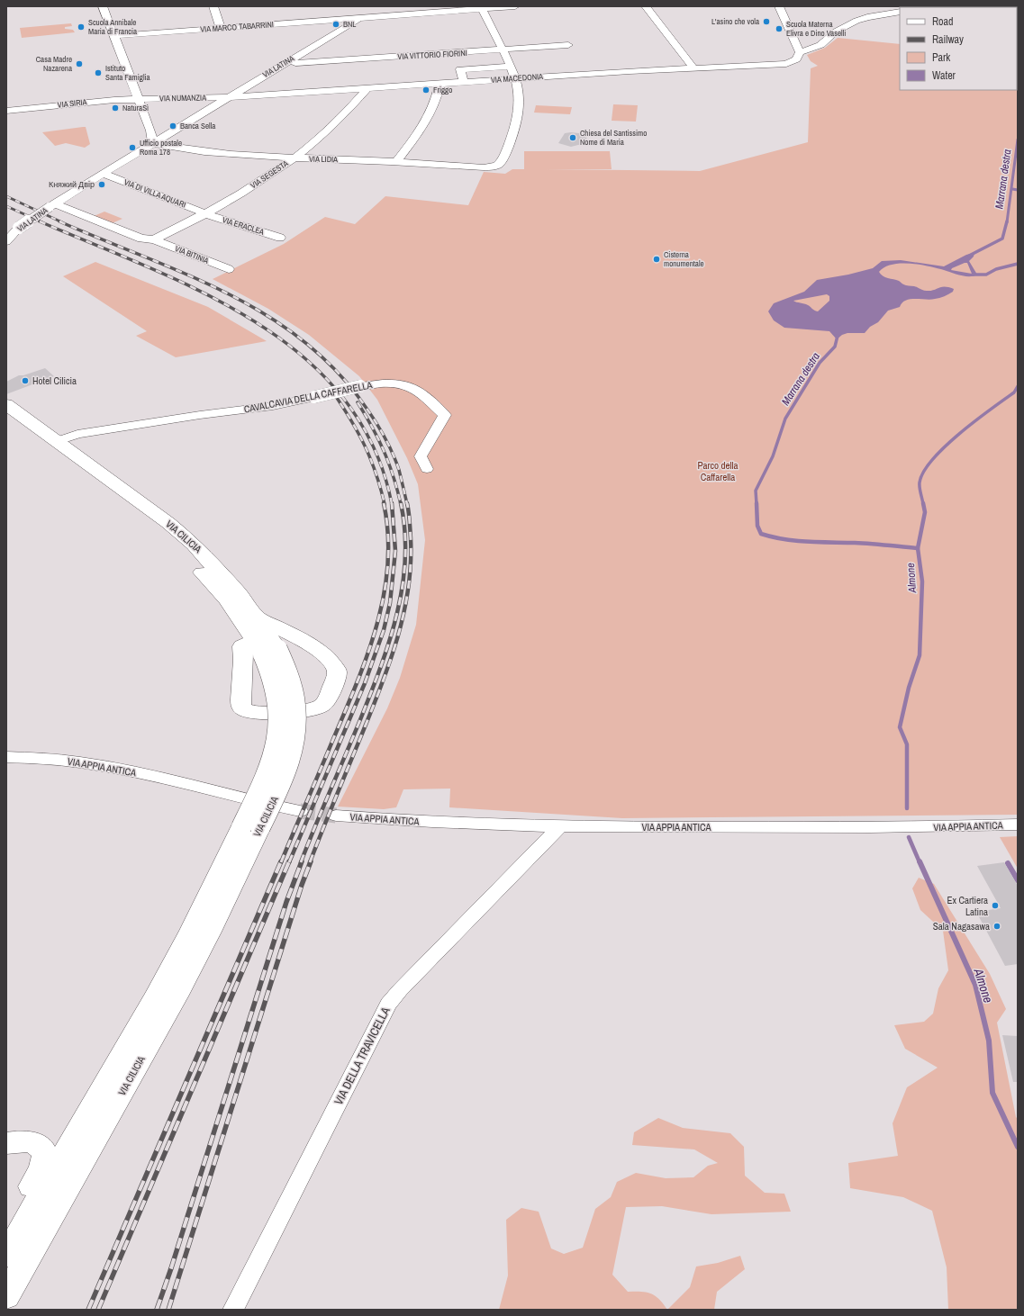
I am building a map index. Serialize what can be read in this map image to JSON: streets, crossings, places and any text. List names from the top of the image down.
{
  "streets": {
    "main road": ["VIA CILICIA"],
    "street": [
      "VIA MARCO TABARRINI",
      "VIA VITTORIO FIORINI",
      "VIA LATINA",
      "VIA MACEDONIA",
      "VIA NUMANZIA",
      "VIA SIRIA",
      "VIA LIDIA",
      "VIA SEGESTA",
      "VIA DI VILLA AQUARI",
      "VIA ERACLEA",
      "VIA BITINIA",
      "CAVALCAVIA DELLA CAFFARELLA",
      "VIA APPIA ANTICA",
      "VIA DELLA TRAVICELLA"
    ]
  },
  "crossings": [
    ["VIA MARCO TABARRINI", "VIA LATINA"],
    ["VIA LATINA", "VIA MACEDONIA"],
    ["VIA LATINA", "VIA NUMANZIA"],
    ["VIA LATINA", "VIA LIDIA"],
    ["VIA LATINA", "VIA DI VILLA AQUARI"],
    ["VIA LATINA", "VIA BITINIA"],
    ["VIA MACEDONIA", "VIA NUMANZIA"],
    ["VIA MACEDONIA", "VIA LIDIA"],
    ["VIA MACEDONIA", "VIA SEGESTA"],
    ["VIA NUMANZIA", "VIA SIRIA"],
    ["VIA LIDIA", "VIA SEGESTA"],
    ["VIA SEGESTA", "VIA DI VILLA AQUARI"],
    ["VIA SEGESTA", "VIA ERACLEA"],
    ["VIA SEGESTA", "VIA BITINIA"],
    ["VIA DI VILLA AQUARI", "VIA ERACLEA"],
    ["CAVALCAVIA DELLA CAFFARELLA", "VIA CILICIA"],
    ["VIA APPIA ANTICA", "VIA DELLA TRAVICELLA"]
  ],
  "water": ["Marrana destra", "Almone"],
  "parks": ["Parco della Caffarella"],
  "places": [
    "L'asino che vola",
    "BNL",
    "Scuola Annibale Maria di Francia",
    "Scuola Materna Elivra e Dino Vaselli",
    "Casa Madre Nazarena",
    "Istituto Santa Famiglia",
    "Friggo",
    "NaturaSì",
    "Banca Sella",
    "Chiesa del Santissimo Nome di Maria",
    "Ufficio postale Roma 178",
    "Княжий Двір",
    "Cisterna monumentale",
    "Hotel Cilicia",
    "Ex Cartiera Latina",
    "Sala Nagasawa"
  ],
  "legend": [
    "Road",
    "Railway",
    "Park",
    "Water"
  ]
}
